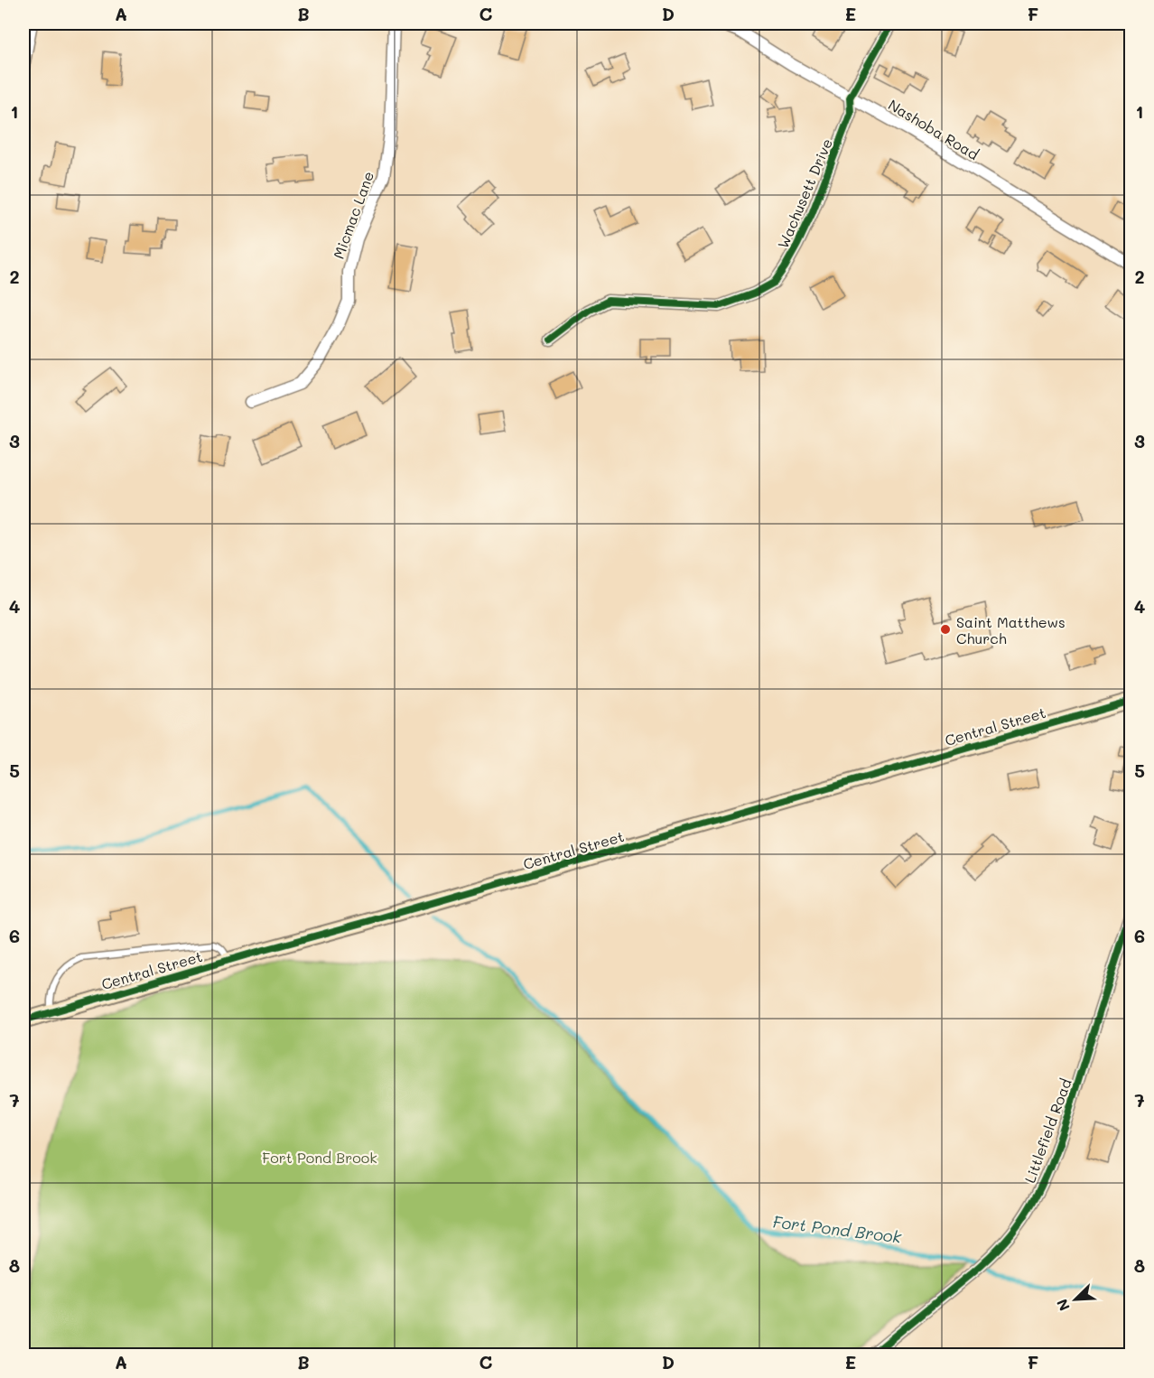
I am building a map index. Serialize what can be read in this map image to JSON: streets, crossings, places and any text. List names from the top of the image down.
{
  "streets": {
    "street": [
      "Nashoba Road",
      "Wachusett Drive",
      "Micmac Lane",
      "Central Street",
      "Littlefield Road"
    ]
  },
  "crossings": [
    ["Nashoba Road", "Wachusett Drive"]
  ],
  "water": ["Fort Pond Brook"],
  "parks": ["Fort Pond Brook"],
  "places": ["Saint Matthews Church"],
  "north": "bottom left",
  "grid": {
    "columns": [
      "A",
      "B",
      "C",
      "D",
      "E",
      "F"
    ],
    "rows": [
      "1",
      "2",
      "3",
      "4",
      "5",
      "6",
      "7",
      "8"
    ]
  }
}
